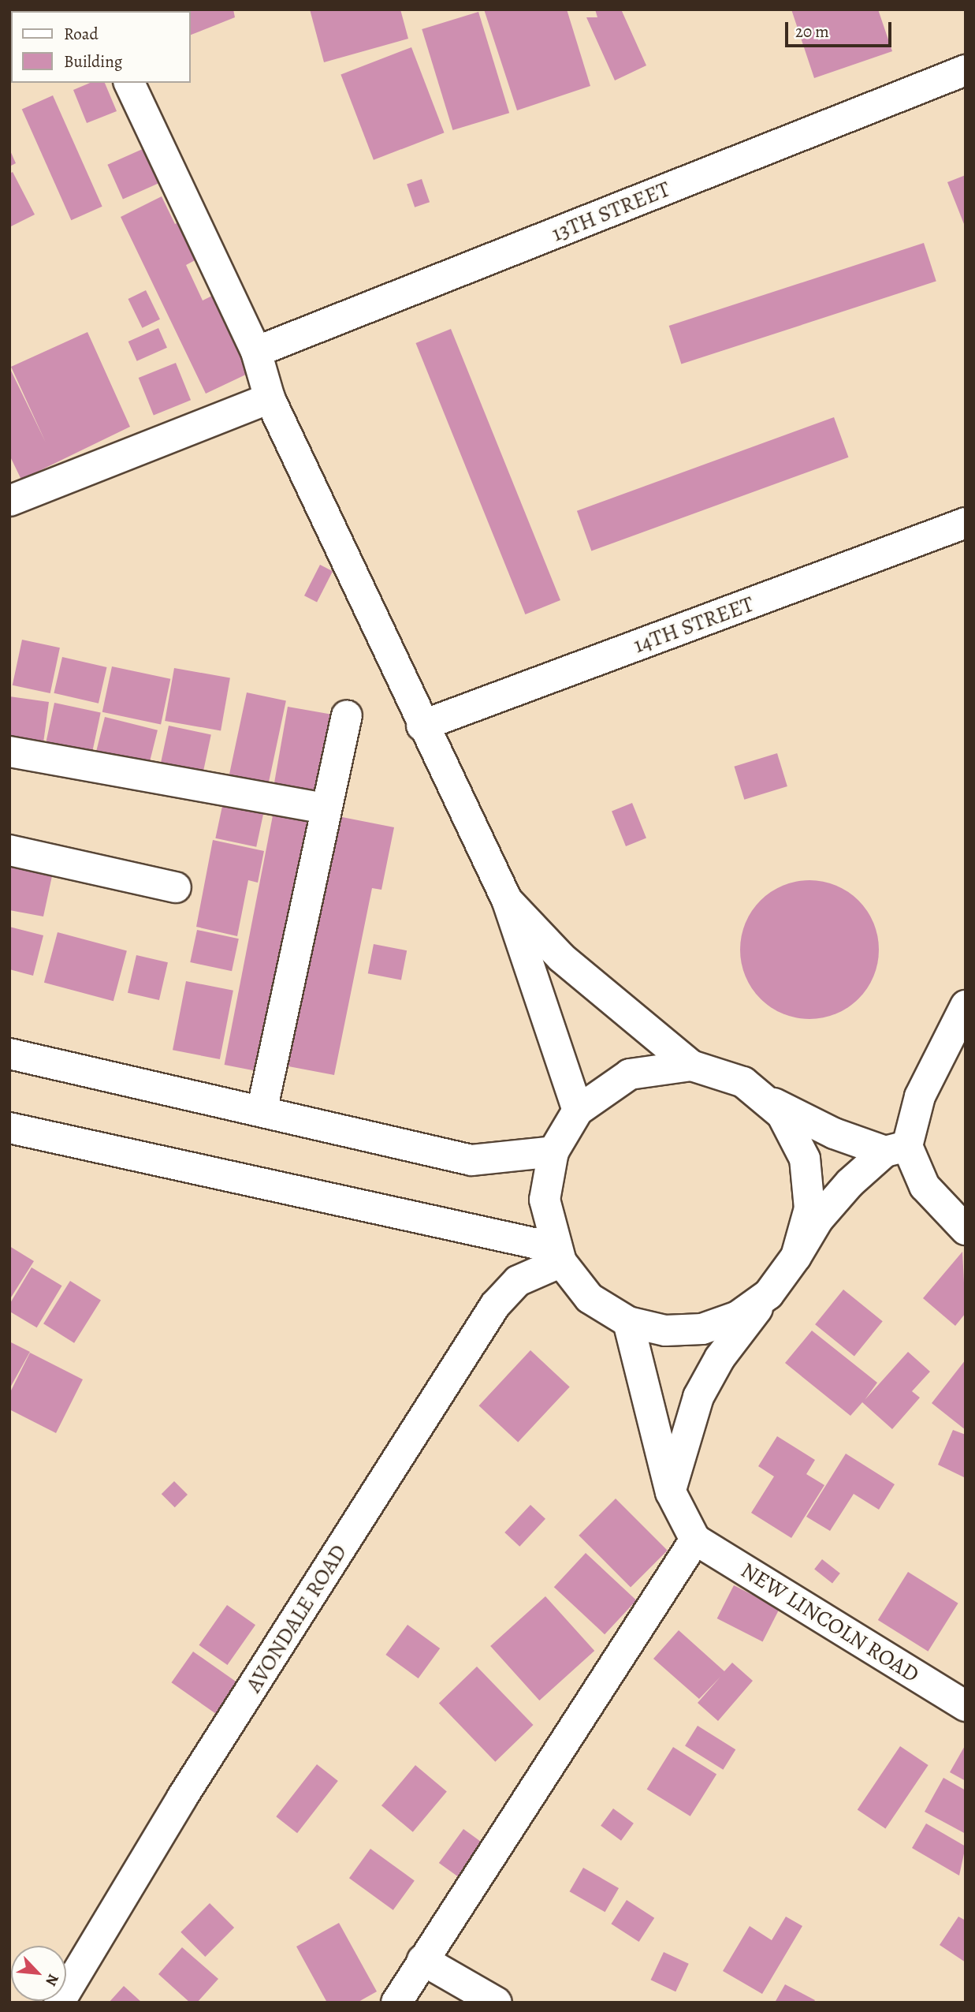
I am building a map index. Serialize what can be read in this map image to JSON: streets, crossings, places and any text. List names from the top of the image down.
{
  "streets": {
    "street": [
      "13TH STREET",
      "14TH STREET",
      "AVONDALE ROAD",
      "NEW LINCOLN ROAD"
    ]
  },
  "legend": ["Road", "Building"],
  "scale_bar": "20 m",
  "north": "bottom right"
}
